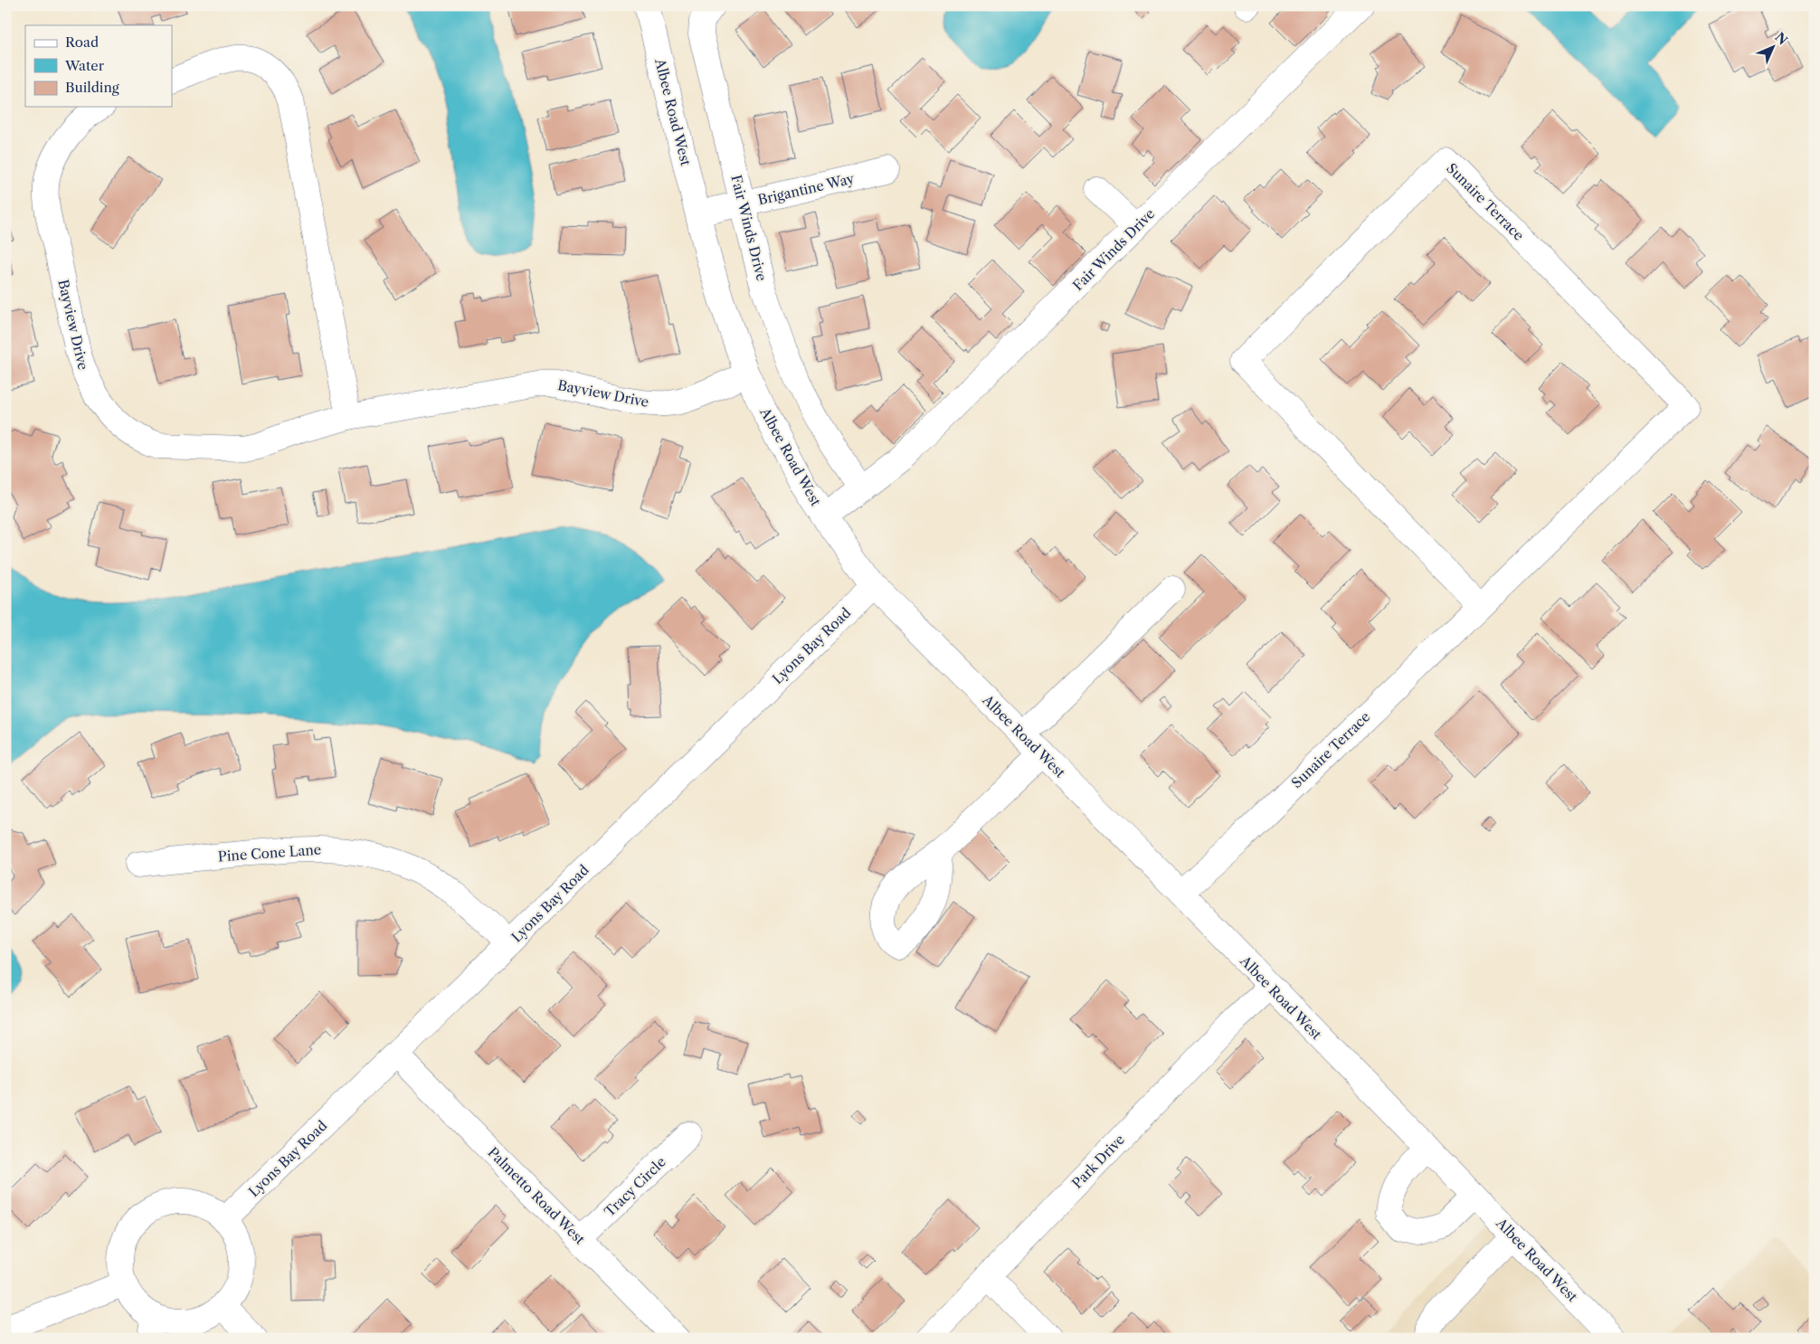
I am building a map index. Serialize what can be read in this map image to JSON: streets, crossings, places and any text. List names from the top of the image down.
{
  "streets": {
    "street": [
      "Albee Road West",
      "Brigantine Way",
      "Sunaire Terrace",
      "Fair Winds Drive",
      "Bayview Drive",
      "Lyons Bay Road",
      "Pine Cone Lane",
      "Park Drive",
      "Tracy Circle",
      "Palmetto Road West"
    ]
  },
  "crossings": [
    ["Albee Road West", "Brigantine Way"],
    ["Albee Road West", "Sunaire Terrace"],
    ["Albee Road West", "Fair Winds Drive"],
    ["Albee Road West", "Bayview Drive"],
    ["Albee Road West", "Lyons Bay Road"],
    ["Albee Road West", "Park Drive"],
    ["Brigantine Way", "Fair Winds Drive"],
    ["Lyons Bay Road", "Pine Cone Lane"],
    ["Lyons Bay Road", "Palmetto Road West"],
    ["Tracy Circle", "Palmetto Road West"]
  ],
  "legend": ["Road", "Water", "Building"],
  "north": "top right"
}
